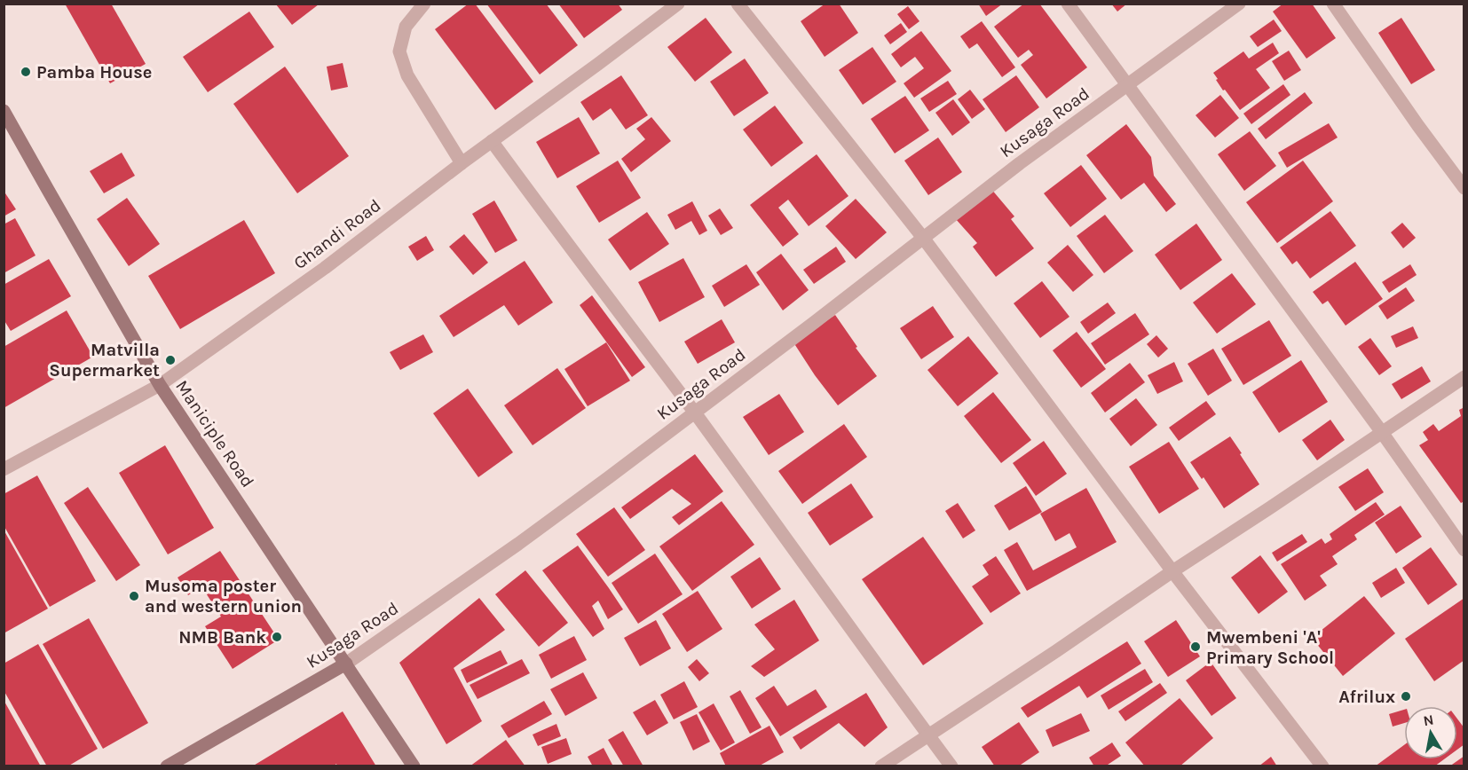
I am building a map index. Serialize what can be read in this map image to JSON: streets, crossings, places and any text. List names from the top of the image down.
{
  "streets": {
    "street": ["Kusaga Road", "Ghandi Road", "Maniciple Road"]
  },
  "crossings": [
    ["Kusaga Road", "Maniciple Road"],
    ["Ghandi Road", "Maniciple Road"]
  ],
  "places": [
    "Pamba House",
    "Matvilla Supermarket",
    "Musoma poster and western union",
    "NMB Bank",
    "Mwembeni 'A' Primary School",
    "Afrilux"
  ],
  "north": "top"
}
